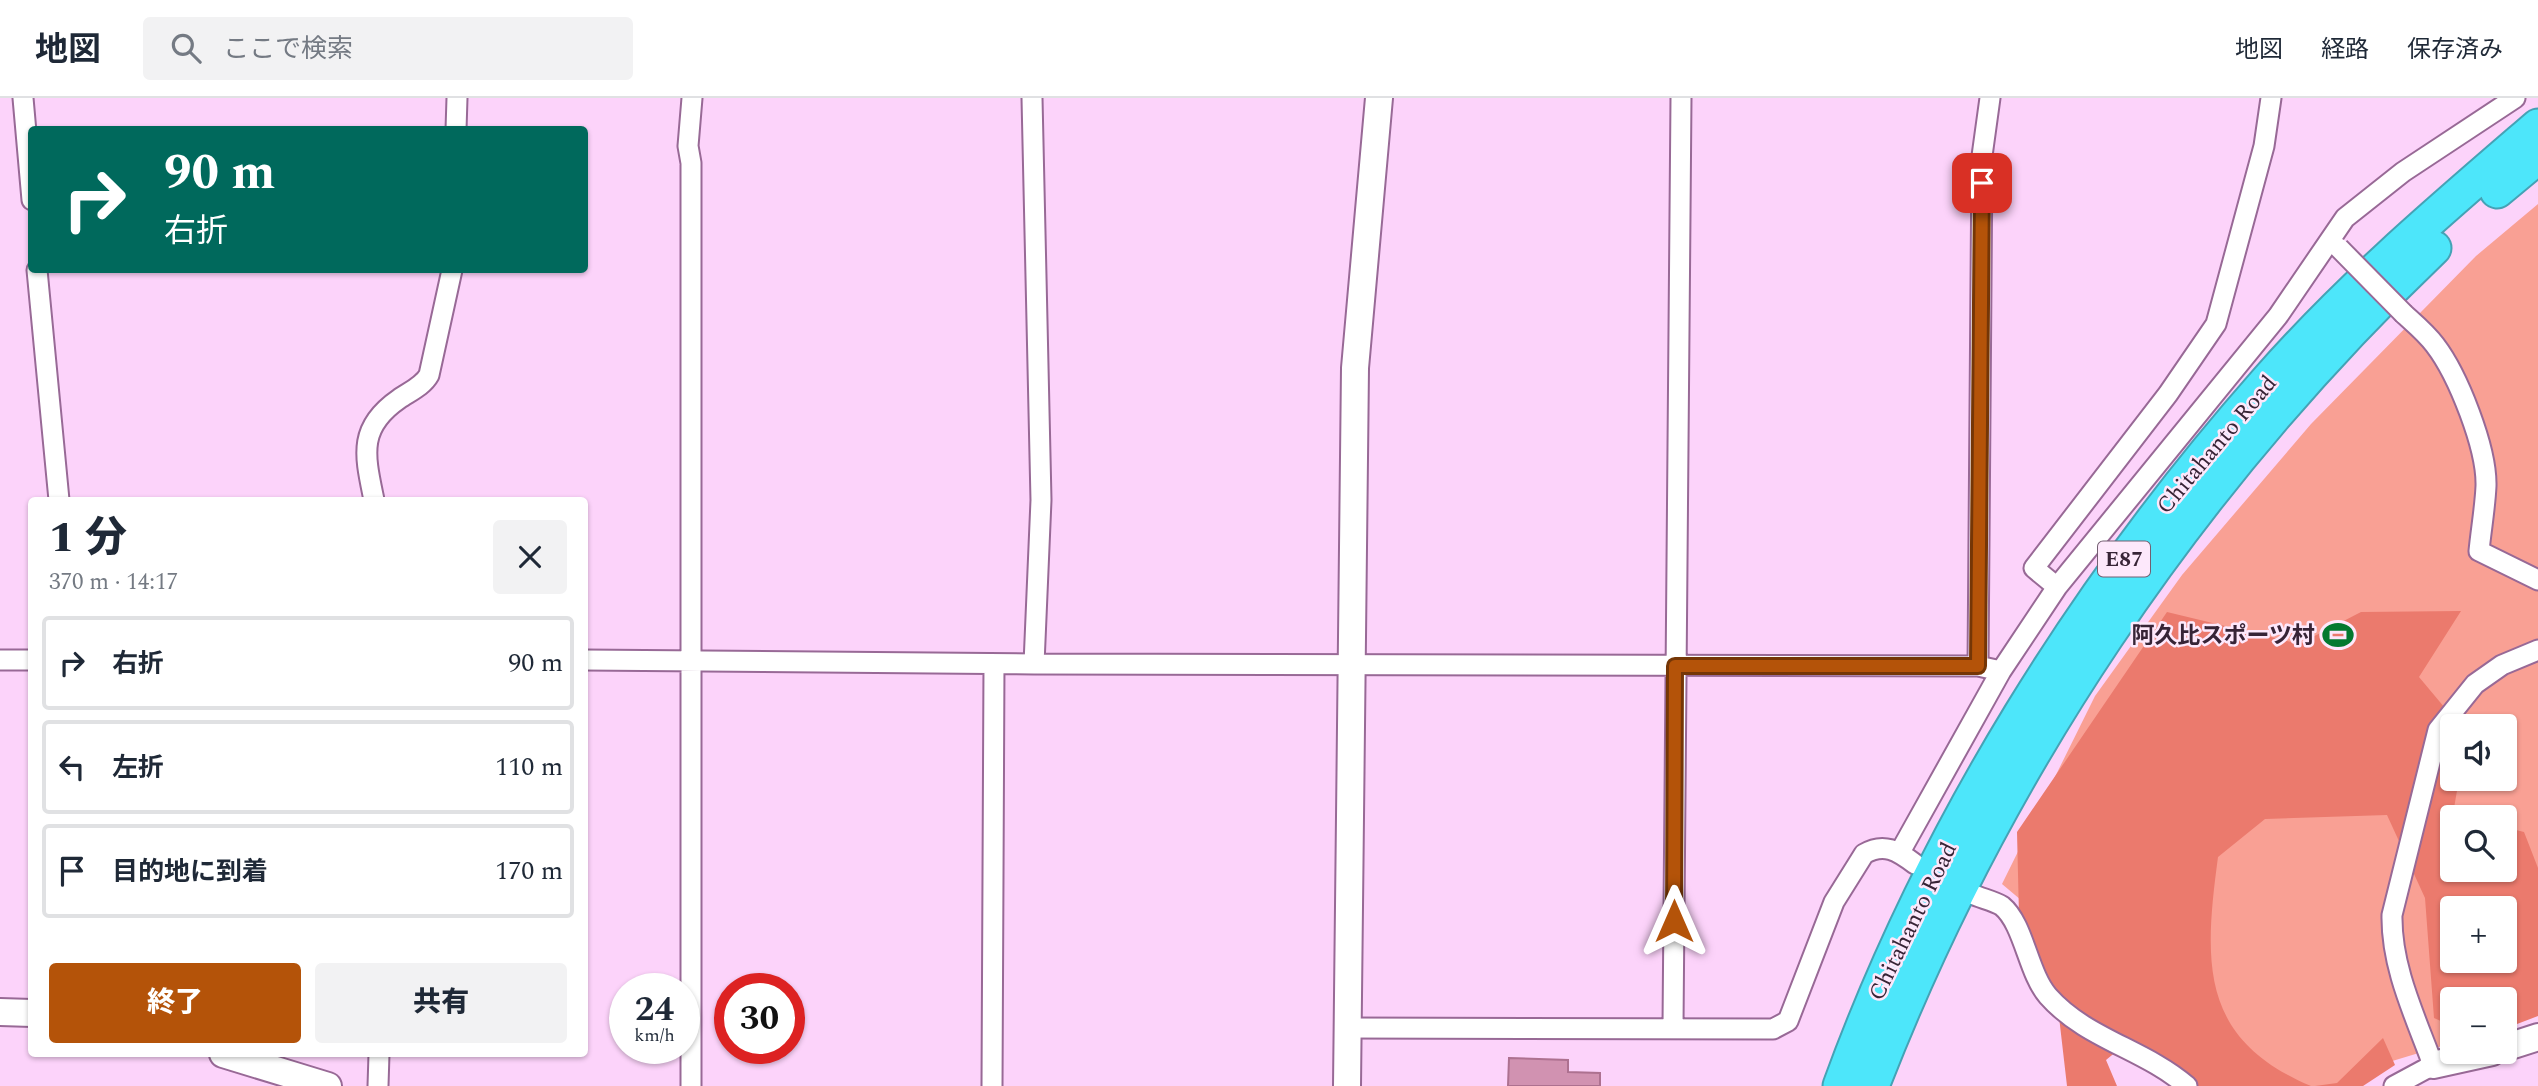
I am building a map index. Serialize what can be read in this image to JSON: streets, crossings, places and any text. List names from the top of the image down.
{
  "streets": {
    "highway": ["Chitahanto Road", "E87"]
  },
  "places": {
    "sports": ["阿久比スポーツ村"]
  },
  "page": {
    "header": "地図",
    "search": "ここで検索",
    "nav": ["地図", "経路", "保存済み"],
    "turn": ["90 m", "右折"],
    "heading": ["1 分", "370 m · 14:17"],
    "list": [
      {
        "name": "右折",
        "value": "90 m"
      },
      {
        "name": "左折",
        "value": "110 m"
      },
      {
        "name": "目的地に到着",
        "value": "170 m"
      }
    ],
    "map_buttons": ["+", "−"],
    "buttons": ["終了", "共有"],
    "speed": "24 km/h",
    "limit": "30"
  }
}
